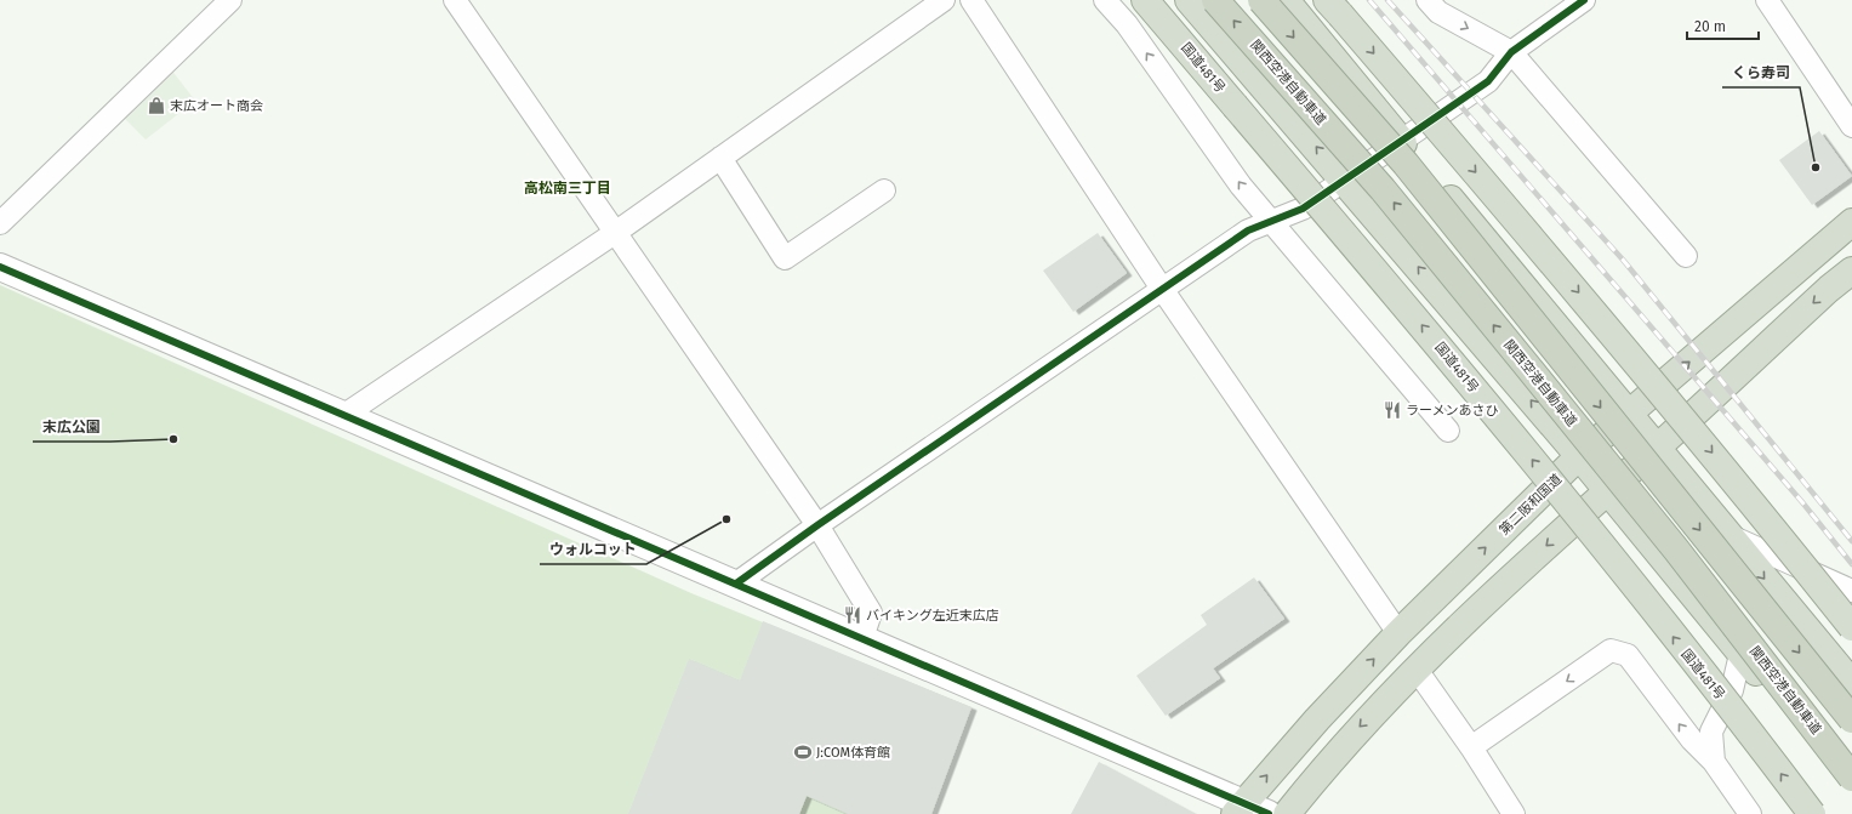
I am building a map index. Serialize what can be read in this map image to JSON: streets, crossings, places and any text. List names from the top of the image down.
{
  "streets": {
    "highway": ["国道481号", "関西空港自動車道", "第二阪和国道"]
  },
  "districts": ["高松南三丁目"],
  "places": {
    "shop": ["末広オート商会"],
    "other": ["くら寿司", "末広公園", "ウォルコット"],
    "restaurant": ["ラーメンあさひ", "バイキング左近末広店"],
    "sports": ["J:COM体育館"]
  },
  "scale_bar": "20 m"
}
